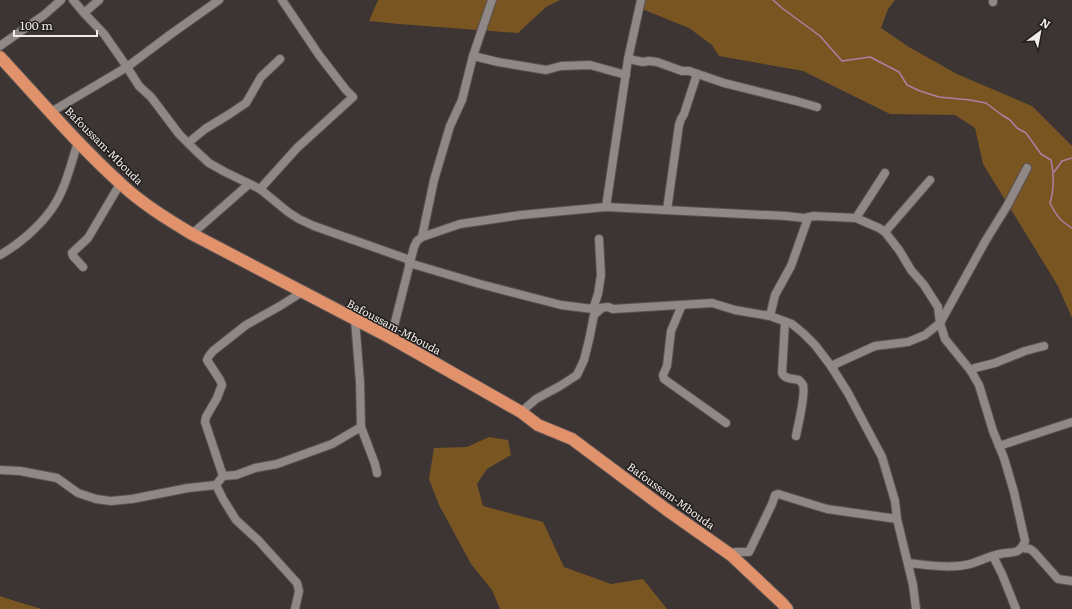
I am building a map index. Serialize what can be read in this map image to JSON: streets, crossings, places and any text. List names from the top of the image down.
{
  "streets": {
    "highway": ["Bafoussam-Mbouda"]
  },
  "scale_bar": "100 m",
  "north": "top right"
}
